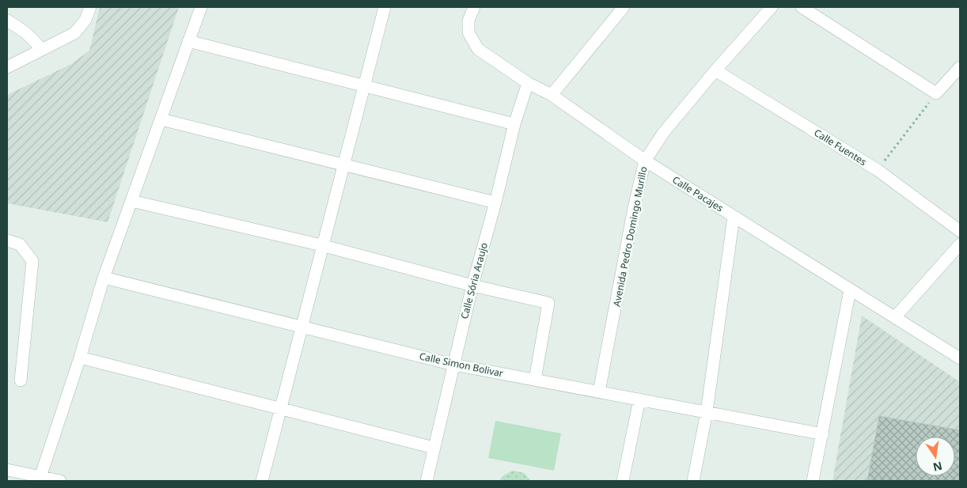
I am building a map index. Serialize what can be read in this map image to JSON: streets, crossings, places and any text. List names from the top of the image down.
{
  "streets": {
    "street": [
      "Calle Fuentes",
      "Calle Pacajes",
      "Avenida Pedro Domingo Murillo",
      "Calle Sória Araujo",
      "Calle Simon Bolivar"
    ]
  },
  "crossings": [
    ["Calle Fuentes", "Avenida Pedro Domingo Murillo"],
    ["Calle Pacajes", "Avenida Pedro Domingo Murillo"],
    ["Calle Pacajes", "Calle Sória Araujo"],
    ["Avenida Pedro Domingo Murillo", "Calle Simon Bolivar"],
    ["Calle Sória Araujo", "Calle Simon Bolivar"]
  ],
  "north": "bottom"
}
